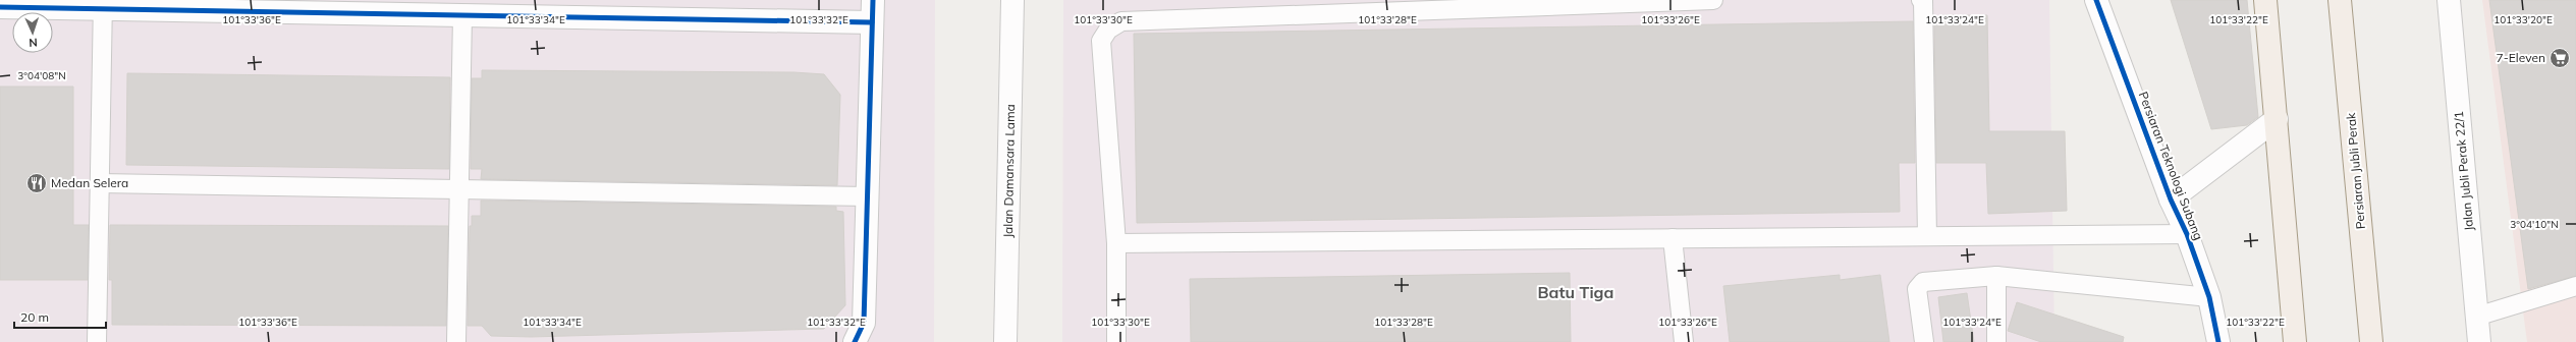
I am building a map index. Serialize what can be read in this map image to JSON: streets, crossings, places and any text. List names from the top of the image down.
{
  "streets": {
    "main road": ["Persiaran Jubli Perak"],
    "street": ["Persiaran Teknologi Subang", "Jalan Damansara Lama", "Jalan Jubli Perak 22/1"]
  },
  "districts": ["Batu Tiga"],
  "places": {
    "supermarket": ["7-Eleven"],
    "restaurant": ["Medan Selera"]
  },
  "scale_bar": "20 m",
  "north": "bottom",
  "coordinates": [
    "101°33'36\"E",
    "101°33'34\"E",
    "101°33'32\"E",
    "101°33'30\"E",
    "101°33'28\"E",
    "101°33'26\"E",
    "101°33'24\"E",
    "101°33'22\"E",
    "101°33'20\"E",
    "3°04'08\"N",
    "3°04'10\"N"
  ]
}
